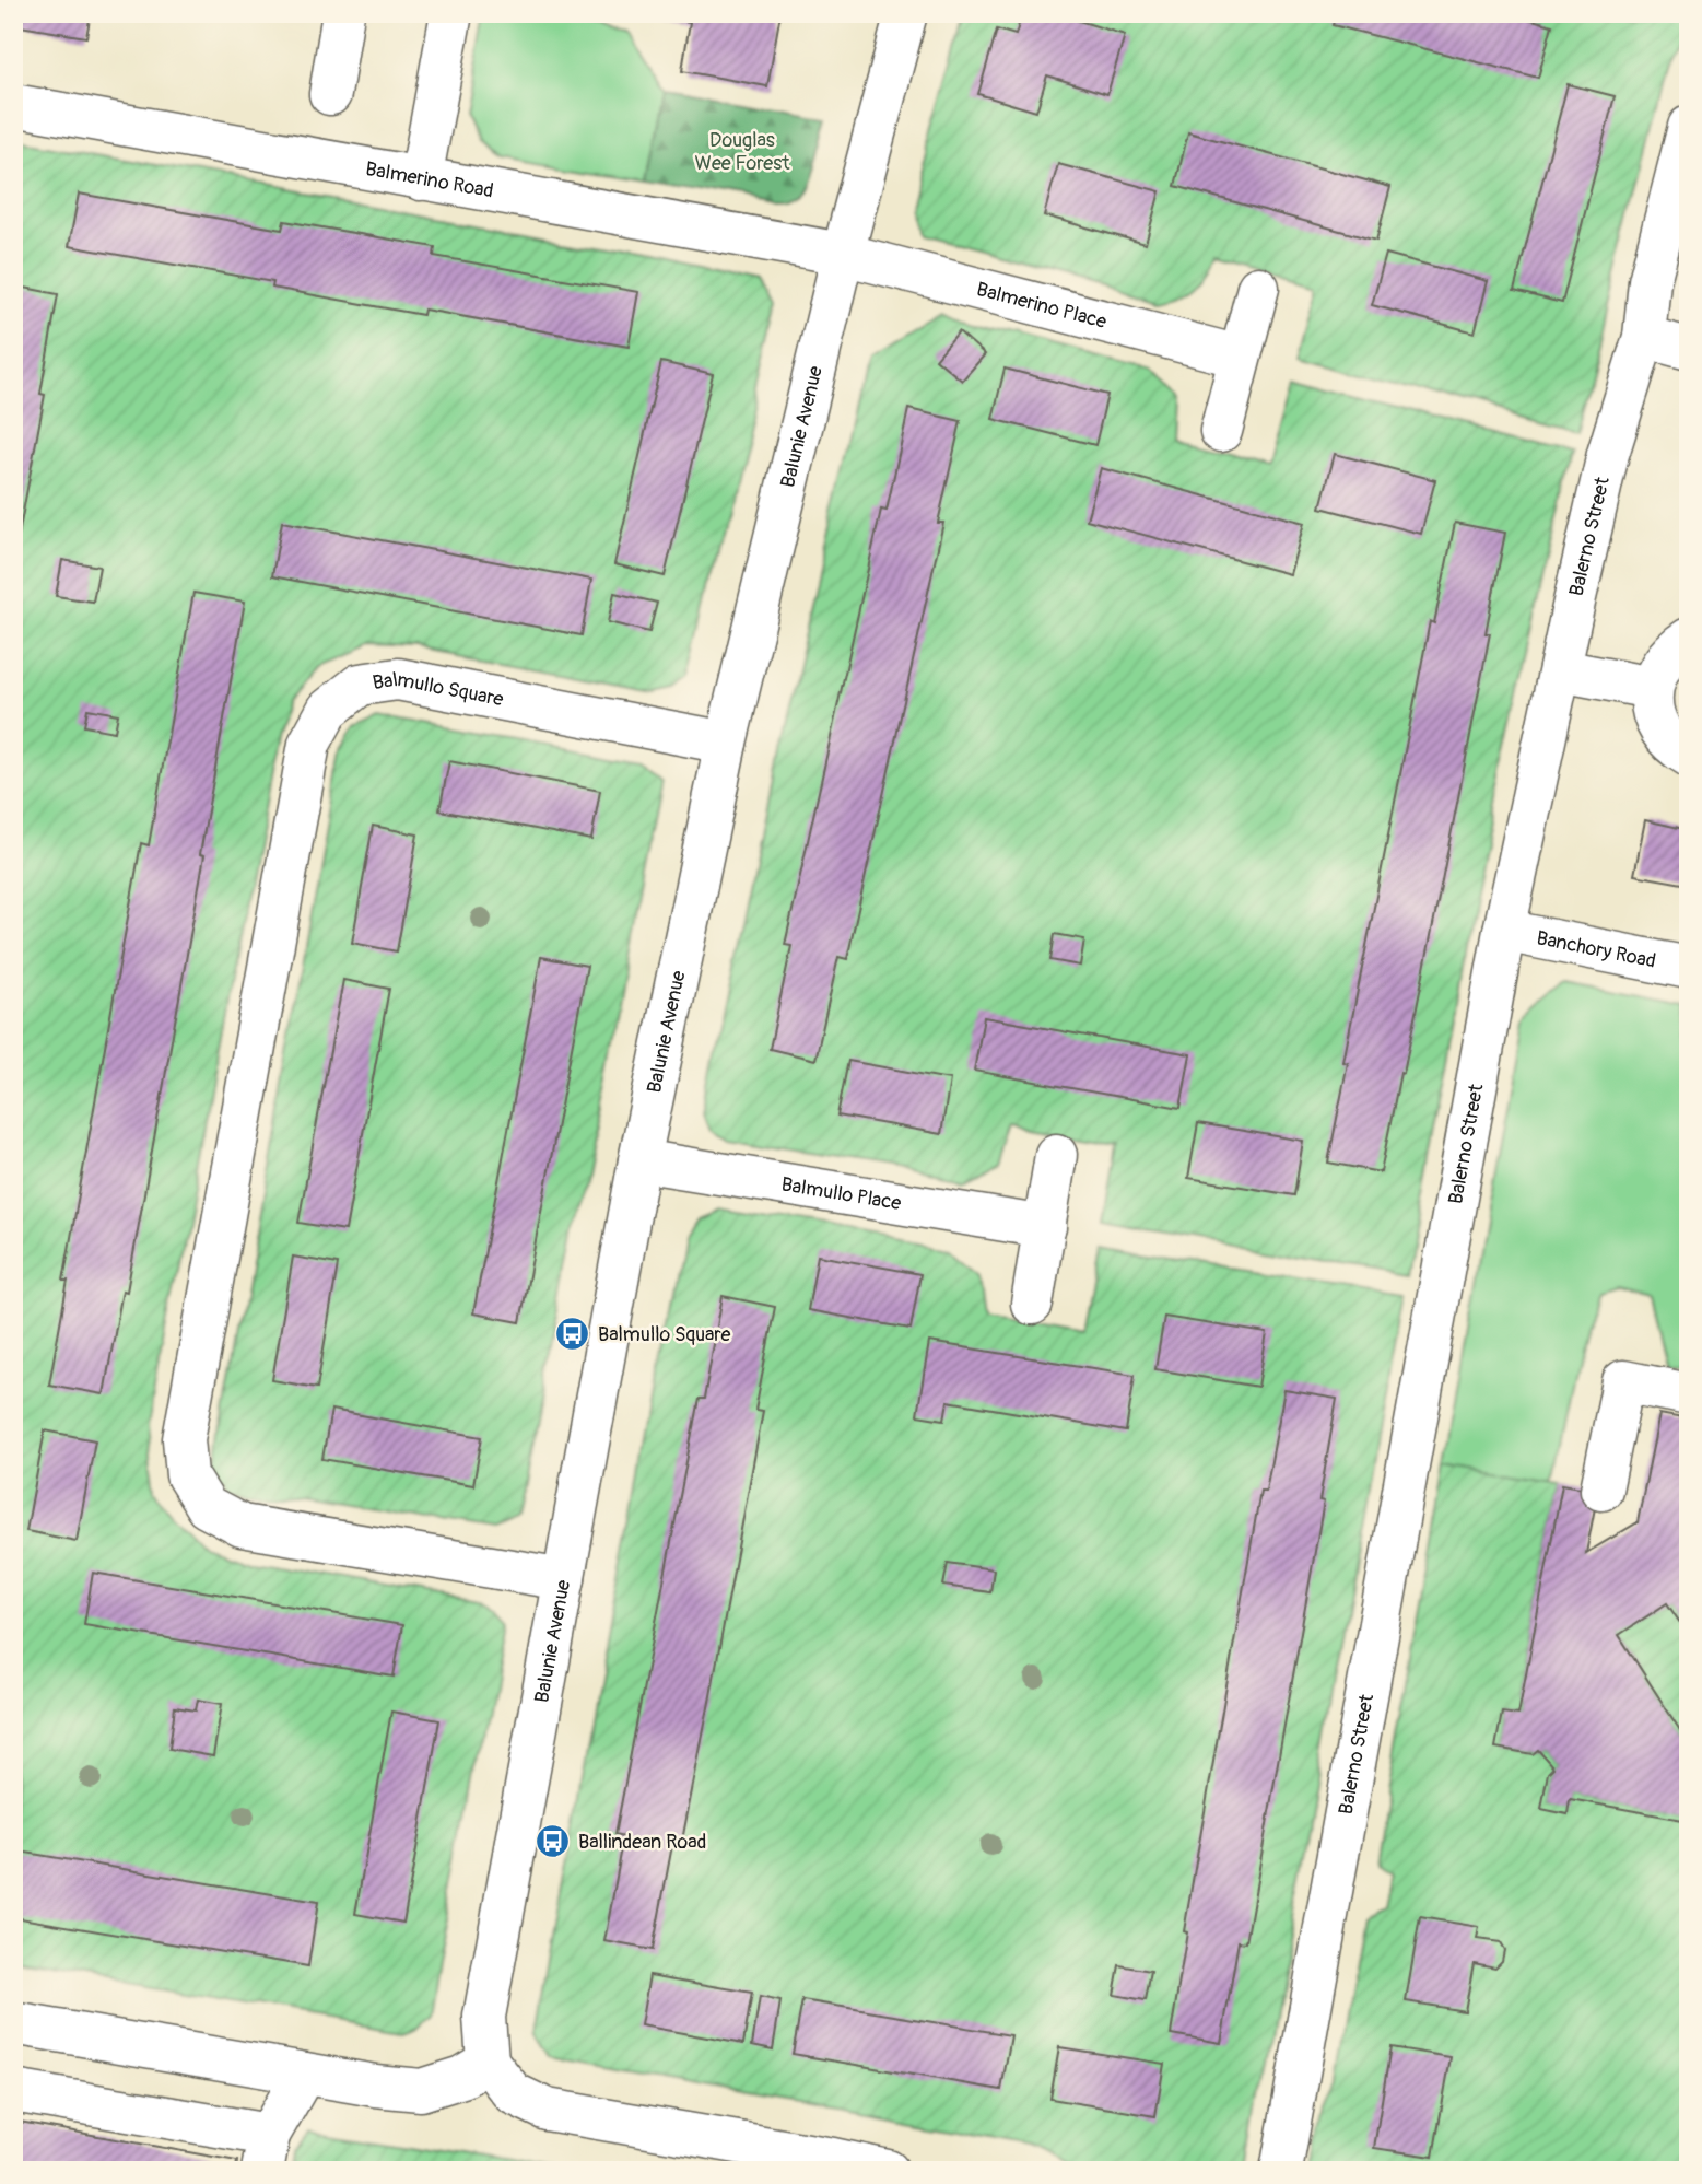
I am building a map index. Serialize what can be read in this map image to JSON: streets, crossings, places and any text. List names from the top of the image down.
{
  "streets": {
    "street": [
      "Balmerino Road",
      "Balmerino Place",
      "Balunie Avenue",
      "Balerno Street",
      "Balmullo Square",
      "Banchory Road",
      "Balmullo Place"
    ]
  },
  "crossings": [
    ["Balmerino Road", "Balmerino Place"],
    ["Balmerino Road", "Balunie Avenue"],
    ["Balmerino Place", "Balunie Avenue"],
    ["Balunie Avenue", "Balmullo Square"],
    ["Balunie Avenue", "Balmullo Place"],
    ["Balerno Street", "Banchory Road"]
  ],
  "parks": ["Douglas Wee Forest"],
  "places": {
    "bus stop": ["Balmullo Square", "Ballindean Road"]
  }
}
